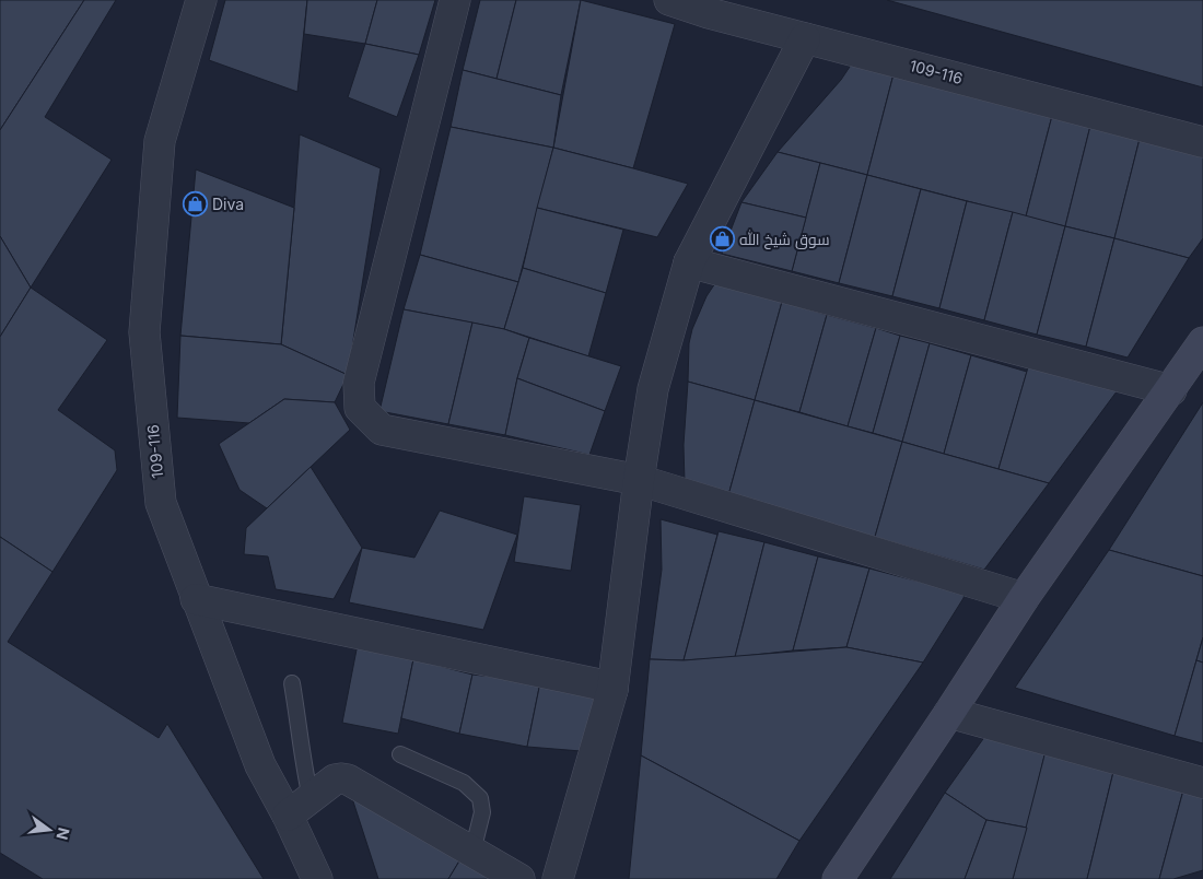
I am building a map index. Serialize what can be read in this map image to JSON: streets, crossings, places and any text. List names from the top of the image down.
{
  "streets": {
    "street": ["109-116"]
  },
  "places": {
    "shop": ["Diva", "سوق شيخ الله"]
  },
  "north": "right"
}
